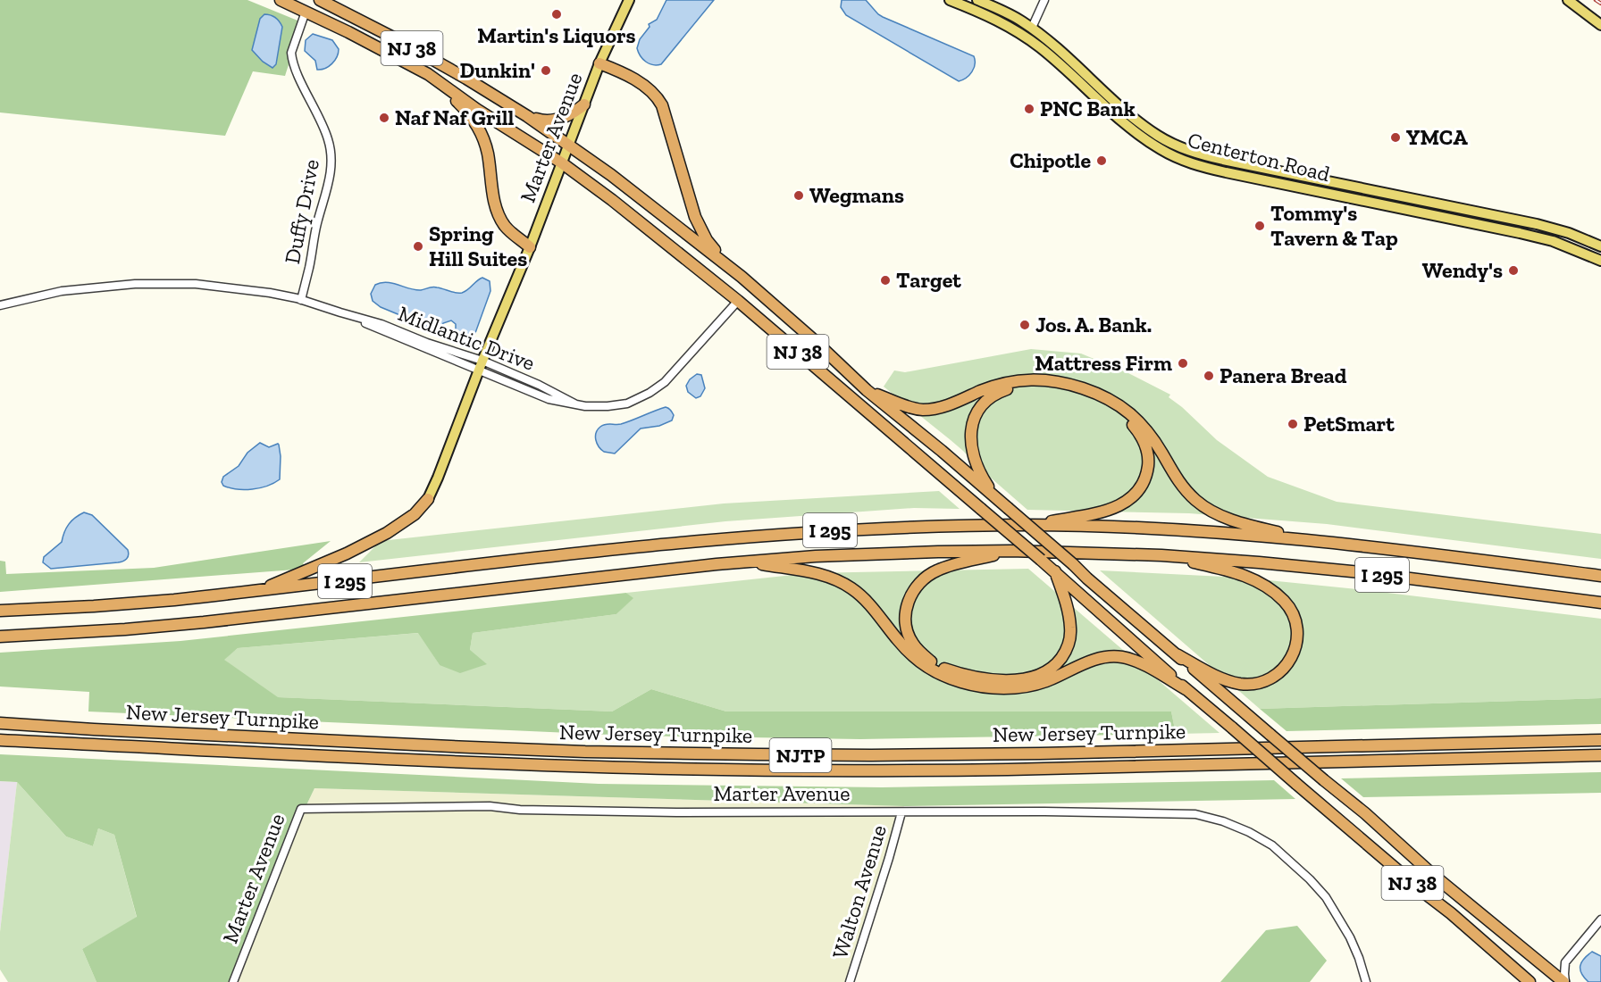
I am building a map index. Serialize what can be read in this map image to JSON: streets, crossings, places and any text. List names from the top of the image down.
{
  "streets": {
    "highway": [
      "NJ 38",
      "I 295",
      "New Jersey Turnpike",
      "NJTP"
    ],
    "main road": ["Marter Avenue", "Centerton Road"],
    "street": ["Duffy Drive", "Midlantic Drive", "Walton Avenue"]
  },
  "crossings": [
    ["NJ 38", "Marter Avenue"],
    ["NJ 38", "Duffy Drive"],
    ["NJ 38", "Midlantic Drive"],
    ["Marter Avenue", "Midlantic Drive"],
    ["Marter Avenue", "Walton Avenue"],
    ["Duffy Drive", "Midlantic Drive"]
  ],
  "places": [
    "Martin's Liquors",
    "Dunkin'",
    "PNC Bank",
    "Naf Naf Grill",
    "YMCA",
    "Chipotle",
    "Wegmans",
    "Tommy's Tavern & Tap",
    "Spring Hill Suites",
    "Wendy's",
    "Target",
    "Jos. A. Bank.",
    "Mattress Firm",
    "Panera Bread",
    "PetSmart"
  ]
}
